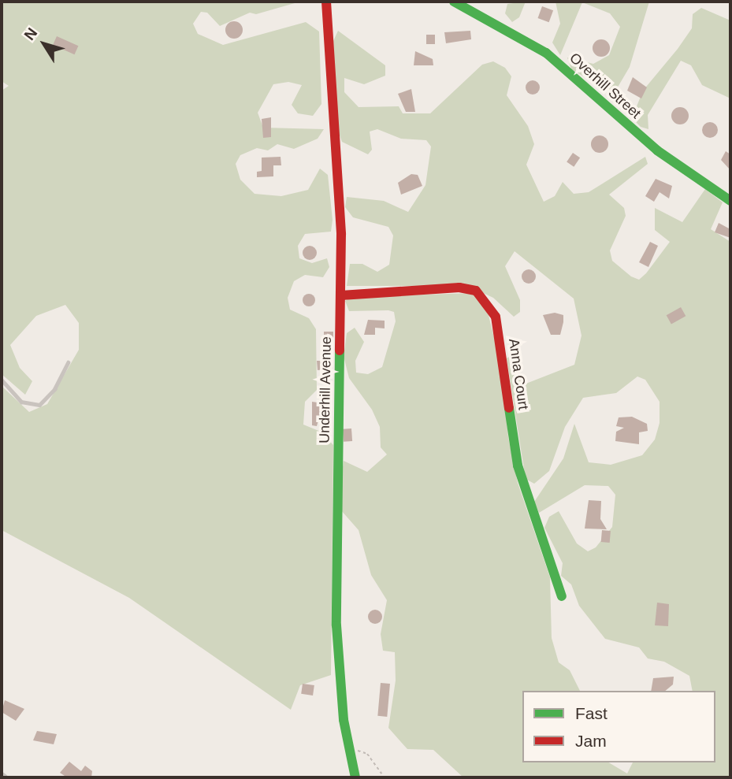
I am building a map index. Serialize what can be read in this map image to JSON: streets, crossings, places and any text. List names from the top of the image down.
{
  "streets": {
    "street": ["Overhill Street", "Anna Court", "Underhill Avenue"]
  },
  "crossings": [
    ["Anna Court", "Underhill Avenue"]
  ],
  "legend": ["Fast", "Jam"],
  "north": "top left"
}
